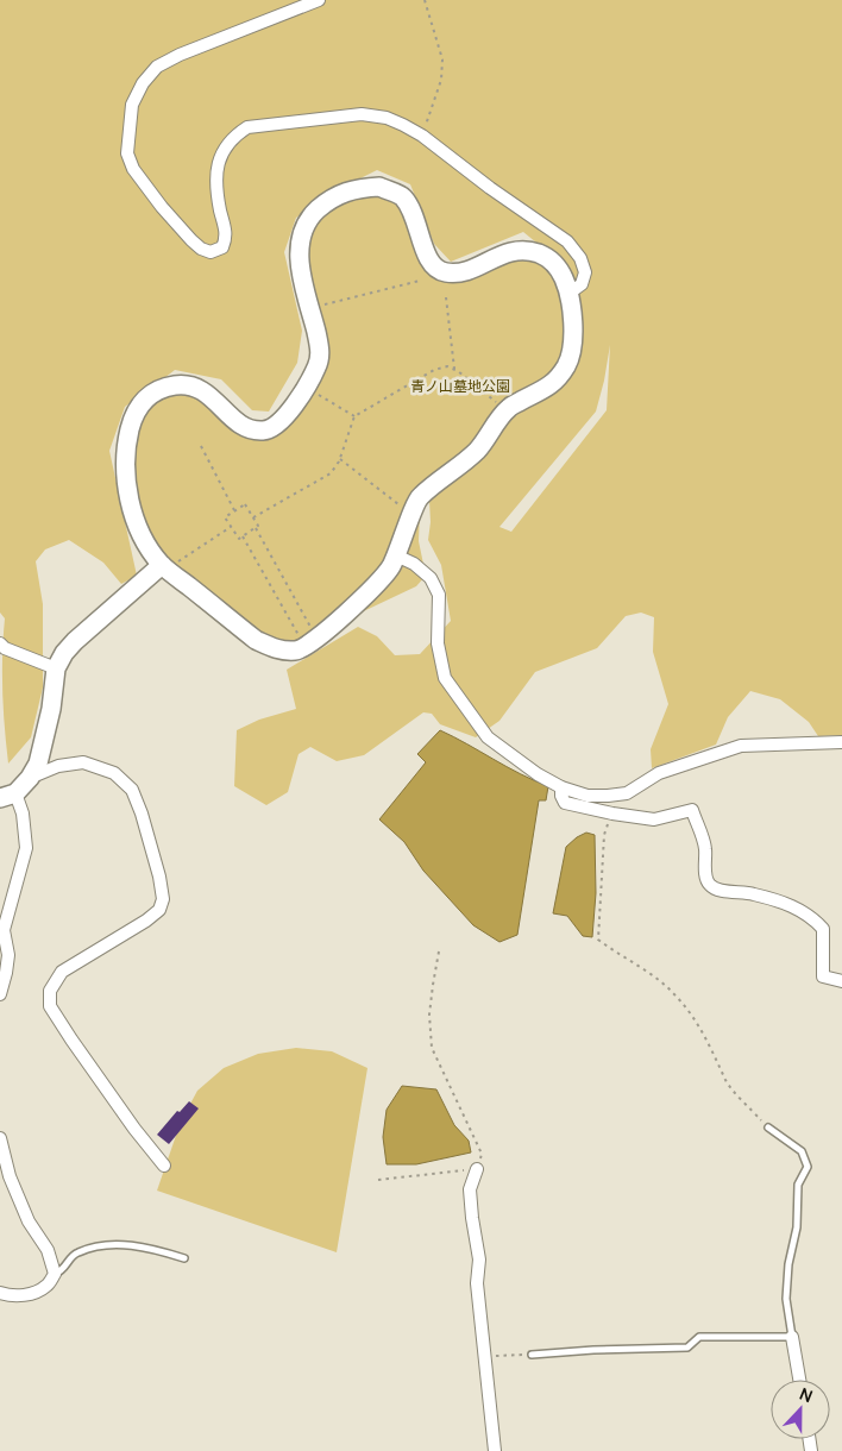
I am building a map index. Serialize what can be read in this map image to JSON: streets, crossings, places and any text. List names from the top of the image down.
{
  "parks": ["青ノ山墓地公園"],
  "north": "top"
}
